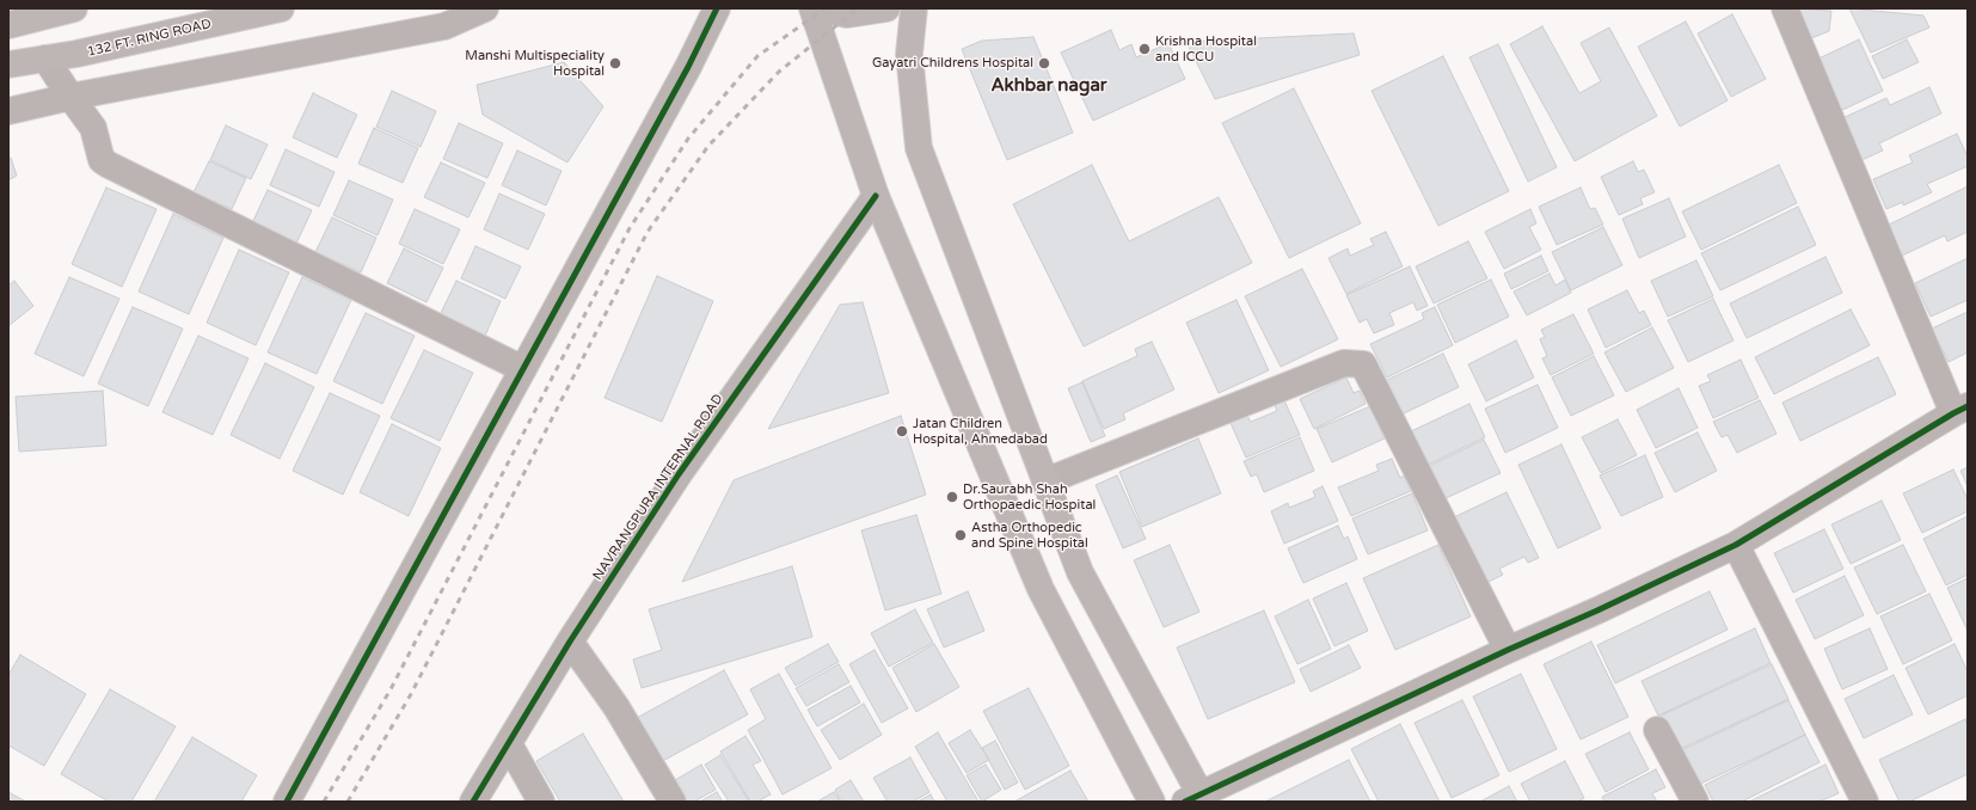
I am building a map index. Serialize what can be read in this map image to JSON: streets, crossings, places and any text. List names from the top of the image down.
{
  "streets": {
    "main road": ["132 FT. RING ROAD"],
    "street": ["NAVRANGPURA INTERNAL ROAD"]
  },
  "districts": ["Akhbar nagar"],
  "places": [
    "Krishna Hospital and ICCU",
    "Manshi Multispeciality Hospital",
    "Gayatri Childrens Hospital",
    "Jatan Children Hospital, Ahmedabad",
    "Dr.Saurabh Shah Orthopaedic Hospital",
    "Astha Orthopedic and Spine Hospital"
  ]
}
